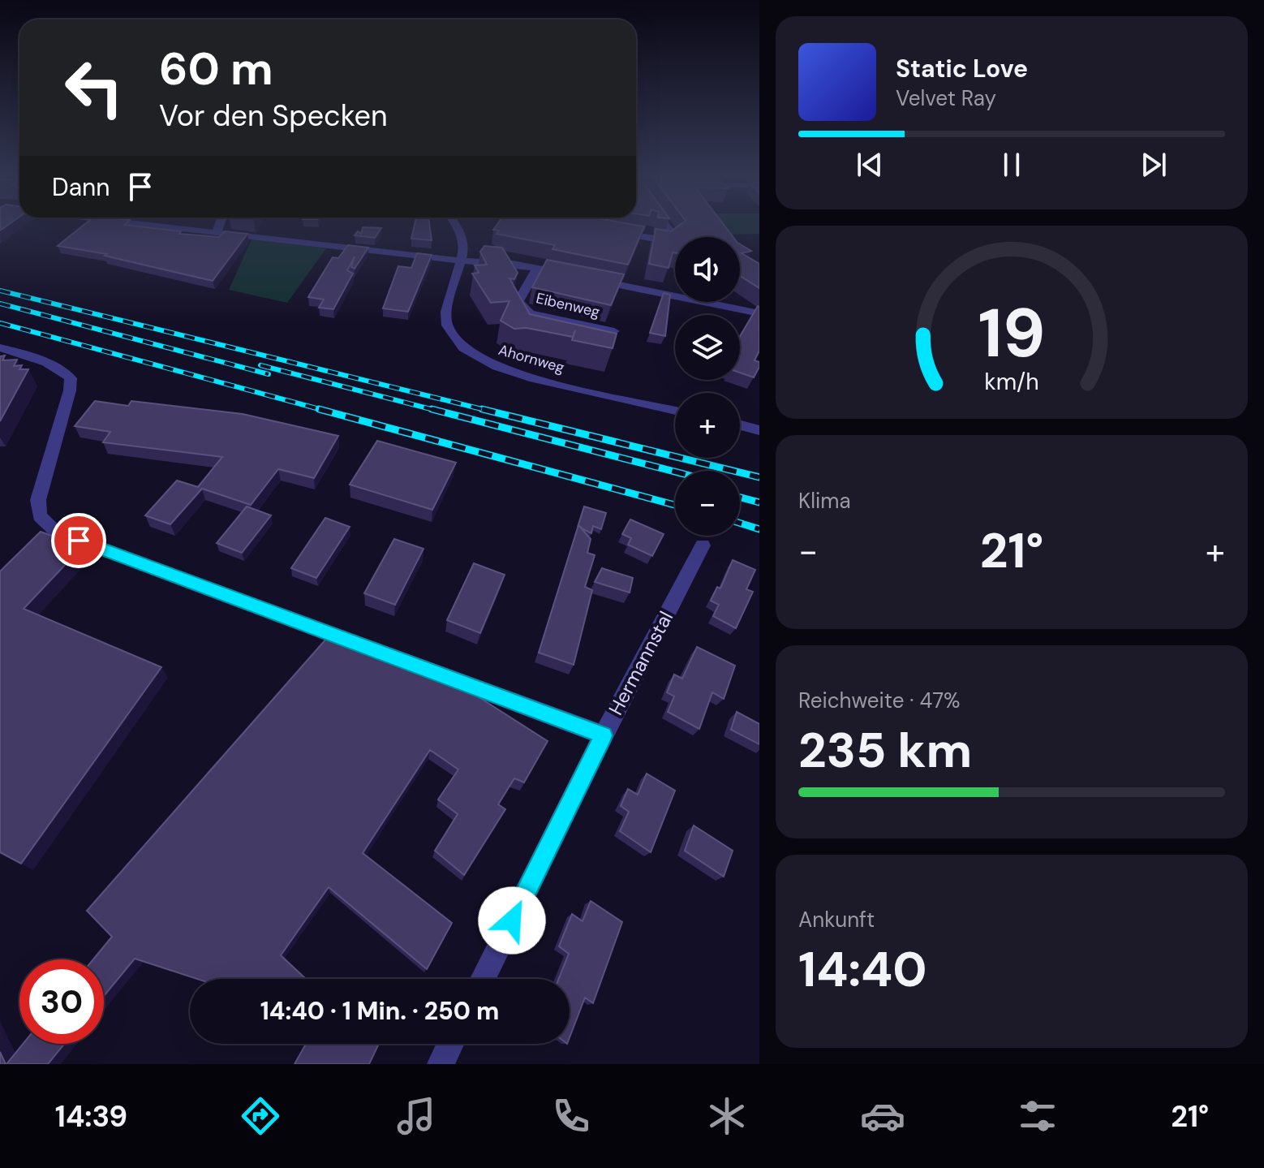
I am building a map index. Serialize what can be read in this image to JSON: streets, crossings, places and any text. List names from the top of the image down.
{
  "streets": {
    "street": ["Eibenweg", "Ahornweg", "Hermannstal"]
  },
  "page": {
    "turn": ["60 m", "Vor den Specken"],
    "song": ["Static Love", "Velvet Ray"],
    "then": "Dann",
    "map_buttons": ["+", "−"],
    "tile": [
      "Klima",
      ["Reichweite · 47%", "235 km"],
      ["Ankunft", "14:40"]
    ],
    "heat": ["−", "21°", "+"],
    "limit": "30",
    "trip": "14:40 · 1 Min. · 250 m",
    "tabs": ["14:39", "21°"],
    "gauge": ["19", "km/h"]
  }
}
